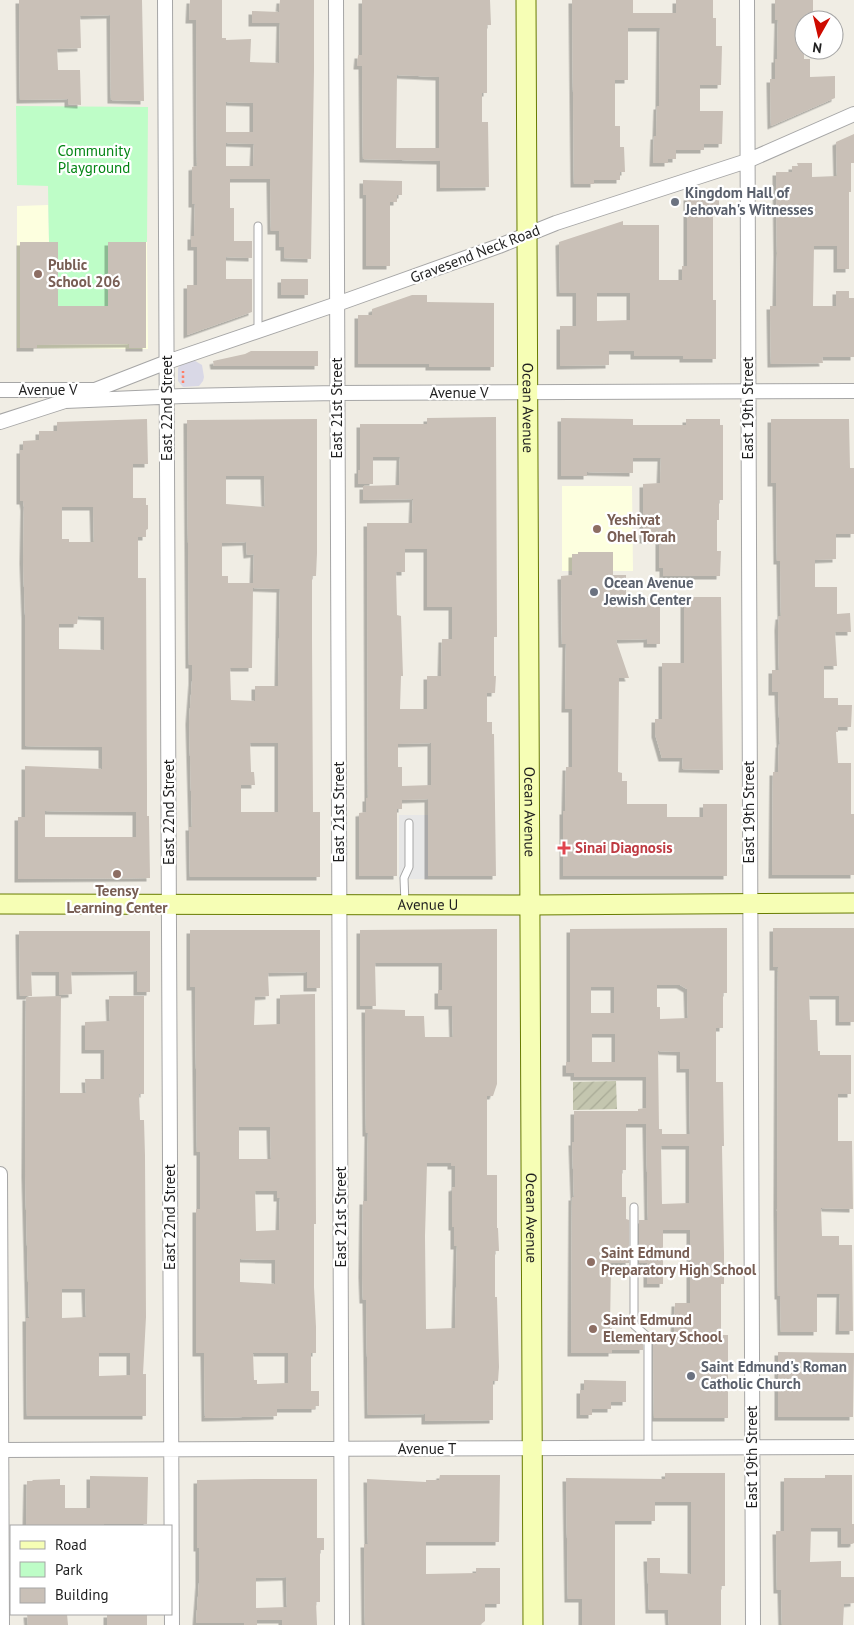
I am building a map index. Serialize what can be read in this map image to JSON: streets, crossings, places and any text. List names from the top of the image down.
{
  "streets": {
    "main road": ["Ocean Avenue", "Avenue U"],
    "street": [
      "Gravesend Neck Road",
      "Avenue V",
      "East 22nd Street",
      "East 21st Street",
      "East 19th Street",
      "Avenue T"
    ]
  },
  "crossings": [
    ["Gravesend Neck Road", "Avenue V"],
    ["Gravesend Neck Road", "East 22nd Street"],
    ["Gravesend Neck Road", "East 21st Street"],
    ["Gravesend Neck Road", "Ocean Avenue"],
    ["Gravesend Neck Road", "East 19th Street"],
    ["Avenue V", "East 22nd Street"],
    ["Avenue V", "East 21st Street"],
    ["Avenue V", "Ocean Avenue"],
    ["Avenue V", "East 19th Street"],
    ["East 22nd Street", "Avenue U"],
    ["East 22nd Street", "Avenue T"],
    ["East 21st Street", "Avenue U"],
    ["East 21st Street", "Avenue T"],
    ["Ocean Avenue", "Avenue U"],
    ["Ocean Avenue", "Avenue T"],
    ["East 19th Street", "Avenue U"],
    ["East 19th Street", "Avenue T"]
  ],
  "parks": ["Community Playground"],
  "places": {
    "other": [
      "Kingdom Hall of Jehovah's Witnesses",
      "Public School 206",
      "Yeshivat Ohel Torah",
      "Ocean Avenue Jewish Center",
      "Teensy Learning Center",
      "Saint Edmund Preparatory High School",
      "Saint Edmund Elementary School",
      "Saint Edmund's Roman Catholic Church"
    ],
    "health": ["Sinai Diagnosis"]
  },
  "legend": ["Road", "Park", "Building"],
  "north": "bottom"
}
